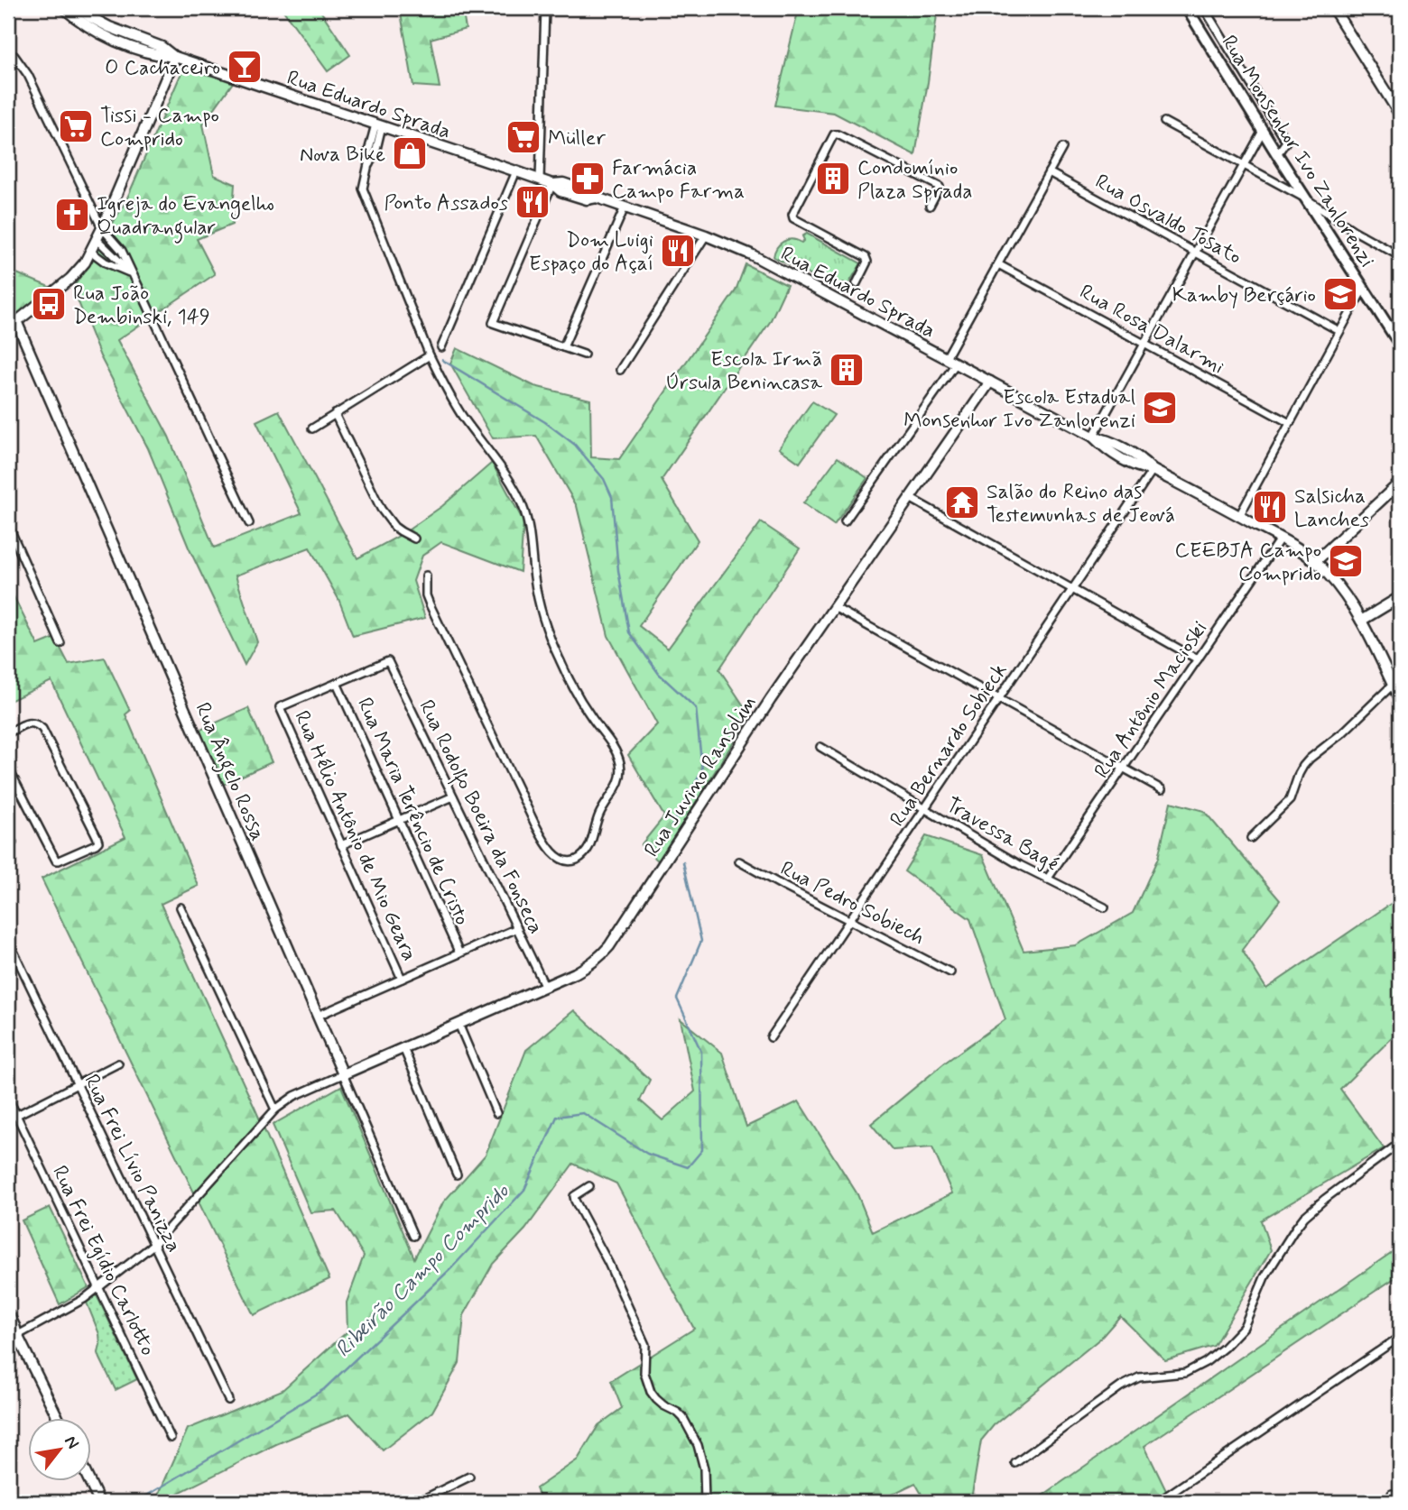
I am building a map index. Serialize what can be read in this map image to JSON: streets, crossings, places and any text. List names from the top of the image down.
{
  "streets": {
    "main road": ["Rua Monsenhor Ivo Zanlorenzi"],
    "street": [
      "Rua Eduardo Sprada",
      "Rua Osvaldo Tosato",
      "Rua Rosa Dalarmi",
      "Rua Antônio Macioski",
      "Rua Bernardo Sobieck",
      "Rua Ângelo Rossa",
      "Rua Juvino Ransolim",
      "Rua Maria Terêncio de Cristo",
      "Rua Rodolfo Boeira da Fonseca",
      "Travessa Bagé",
      "Rua Hélio Antônio de Mio Geara",
      "Rua Pedro Sobiech",
      "Rua Frei Lívio Panizza",
      "Rua Frei Egídio Carlotto"
    ]
  },
  "crossings": [
    ["Rua Eduardo Sprada", "Rua Antônio Macioski"],
    ["Rua Eduardo Sprada", "Rua Bernardo Sobieck"],
    ["Rua Eduardo Sprada", "Rua Juvino Ransolim"],
    ["Rua Antônio Macioski", "Travessa Bagé"],
    ["Rua Bernardo Sobieck", "Travessa Bagé"],
    ["Rua Bernardo Sobieck", "Rua Pedro Sobiech"],
    ["Rua Ângelo Rossa", "Rua Juvino Ransolim"],
    ["Rua Juvino Ransolim", "Rua Rodolfo Boeira da Fonseca"],
    ["Rua Maria Terêncio de Cristo", "Rua Rodolfo Boeira da Fonseca"],
    ["Rua Maria Terêncio de Cristo", "Rua Hélio Antônio de Mio Geara"],
    ["Rua Rodolfo Boeira da Fonseca", "Rua Hélio Antônio de Mio Geara"]
  ],
  "water": ["Ribeirão Campo Comprido"],
  "places": {
    "bar": ["O Cachaceiro"],
    "supermarket": ["Tissi - Campo Comprido", "Müller"],
    "shop": ["Nova Bike"],
    "pharmacy": ["Farmácia Campo Farma"],
    "building": ["Condomínio Plaza Sprada", "Escola Irmã Úrsula Benincasa"],
    "restaurant": ["Ponto Assados", "Dom Luigi Espaço do Açaí", "Salsicha Lanches"],
    "church": ["Igreja do Evangelho Quadrangular"],
    "school or university": ["Kamby Berçário", "Escola Estadual Monsenhor Ivo Zanlorenzi", "CEEBJA Campo Comprido"],
    "bus stop": ["Rua João Dembinski, 149"],
    "temple": ["Salão do Reino das Testemunhas de Jeová"]
  },
  "north": "top right"
}
